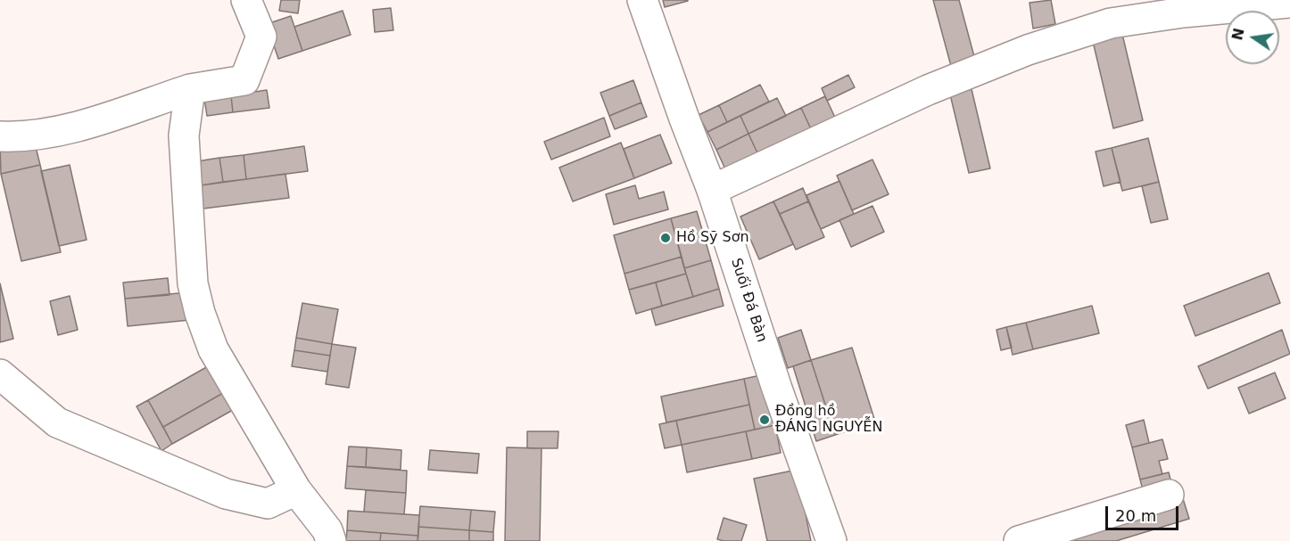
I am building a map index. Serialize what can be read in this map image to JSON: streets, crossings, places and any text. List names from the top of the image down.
{
  "streets": {
    "street": ["Suối Đá Bàn"]
  },
  "places": ["Hồ Sỹ Sơn", "Đồng hồ ĐÁNG NGUYỄN"],
  "scale_bar": "20 m",
  "north": "left"
}
